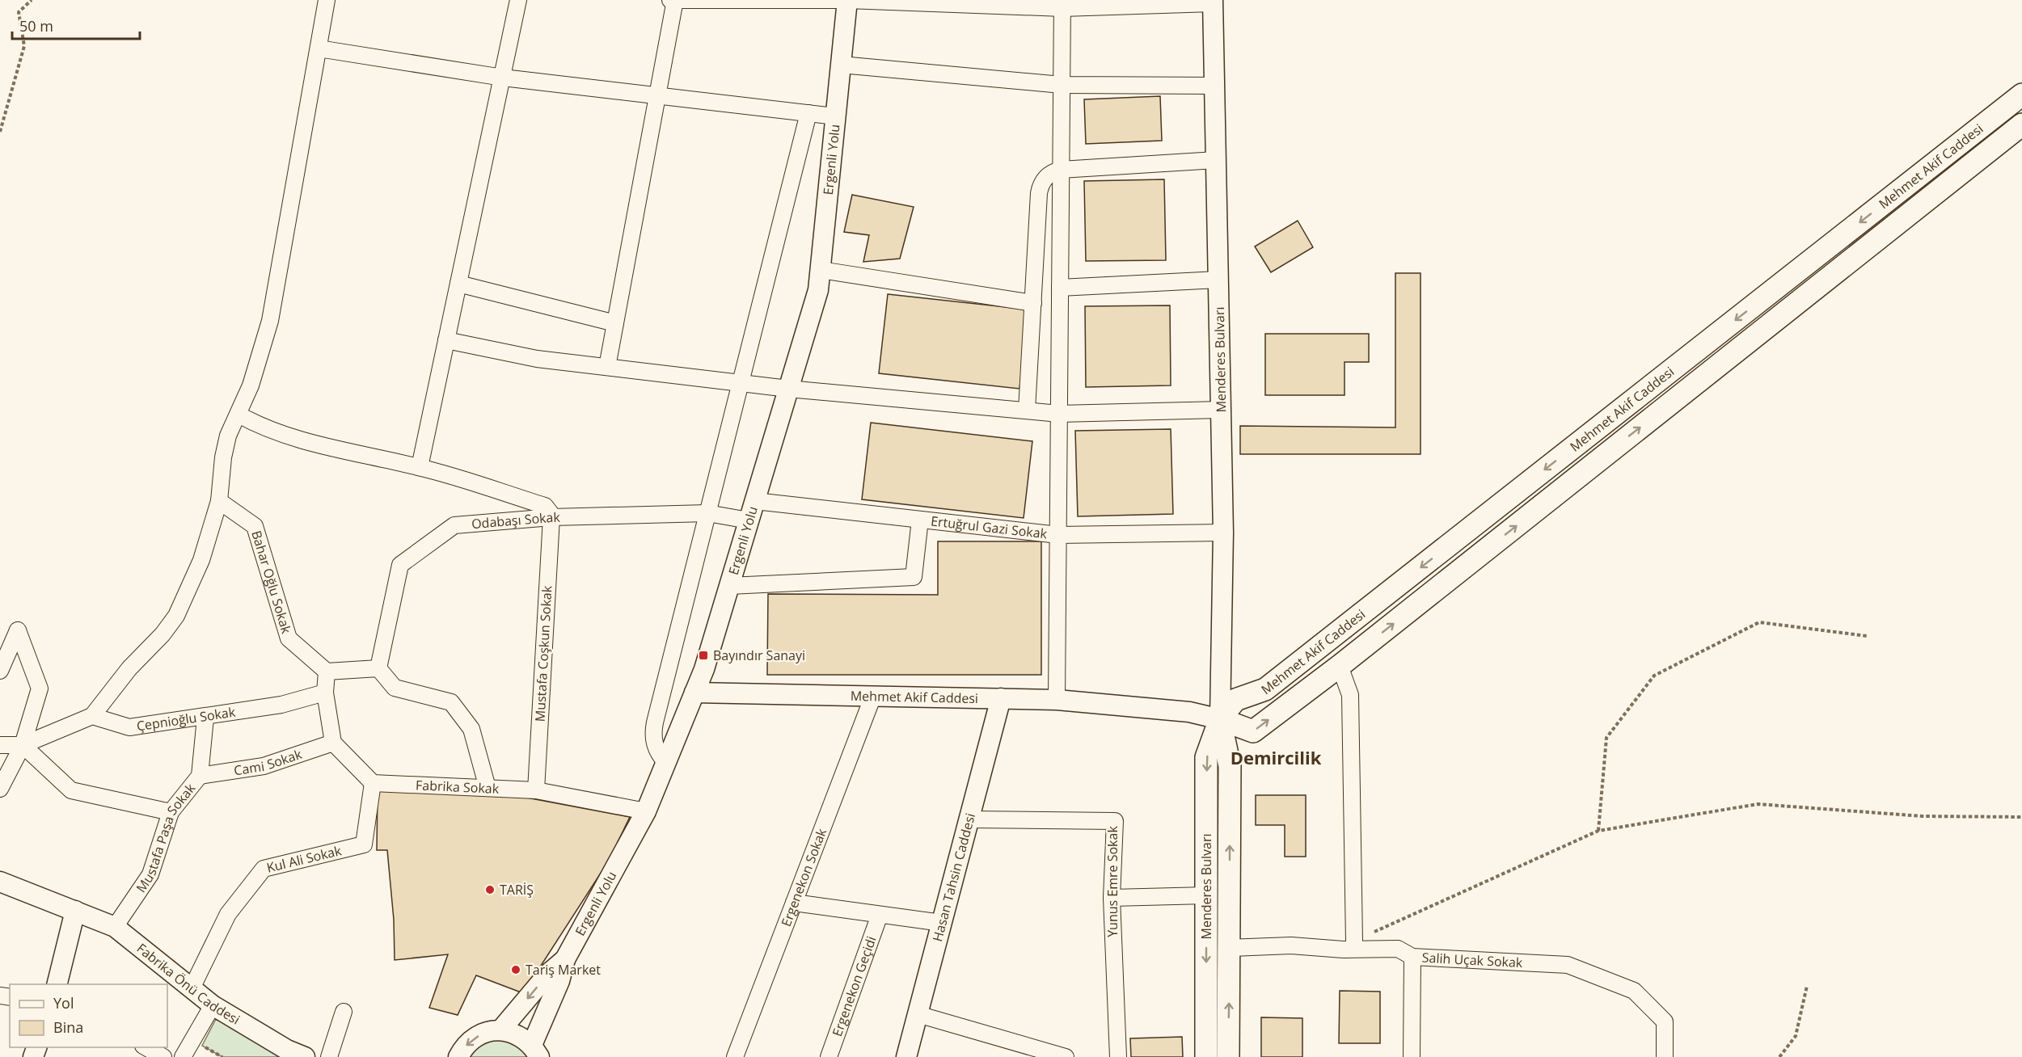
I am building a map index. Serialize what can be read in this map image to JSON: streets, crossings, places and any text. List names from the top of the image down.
{
  "streets": {
    "main road": ["Mehmet Akif Caddesi", "Menderes Bulvarı"],
    "street": [
      "Ergenli Yolu",
      "Odabaşı Sokak",
      "Ertuğrul Gazi Sokak",
      "Bahar Oğlu Sokak",
      "Mustafa Coşkun Sokak",
      "Çepnioğlu Sokak",
      "Cami Sokak",
      "Fabrika Sokak",
      "Mustafa Paşa Sokak",
      "Kul Ali Sokak",
      "Ergenekon Sokak",
      "Hasan Tahsin Caddesi",
      "Yunus Emre Sokak",
      "Salih Uçak Sokak",
      "Fabrika Önü Caddesi",
      "Ergenekon Geçidi"
    ]
  },
  "crossings": [
    ["Ergenli Yolu", "Mehmet Akif Caddesi"],
    ["Ergenli Yolu", "Odabaşı Sokak"],
    ["Ergenli Yolu", "Ertuğrul Gazi Sokak"],
    ["Ergenli Yolu", "Fabrika Sokak"],
    ["Mehmet Akif Caddesi", "Menderes Bulvarı"],
    ["Mehmet Akif Caddesi", "Ergenekon Sokak"],
    ["Mehmet Akif Caddesi", "Hasan Tahsin Caddesi"],
    ["Menderes Bulvarı", "Ertuğrul Gazi Sokak"],
    ["Menderes Bulvarı", "Salih Uçak Sokak"],
    ["Odabaşı Sokak", "Mustafa Coşkun Sokak"],
    ["Mustafa Coşkun Sokak", "Fabrika Sokak"],
    ["Çepnioğlu Sokak", "Mustafa Paşa Sokak"],
    ["Cami Sokak", "Mustafa Paşa Sokak"],
    ["Fabrika Sokak", "Kul Ali Sokak"],
    ["Mustafa Paşa Sokak", "Fabrika Önü Caddesi"],
    ["Kul Ali Sokak", "Fabrika Önü Caddesi"],
    ["Hasan Tahsin Caddesi", "Yunus Emre Sokak"]
  ],
  "districts": ["Demircilik"],
  "places": {
    "transit": ["Bayındır Sanayi"],
    "other": ["TARİŞ", "Tariş Market"]
  },
  "legend": ["Yol", "Bina"],
  "scale_bar": "50 m"
}
